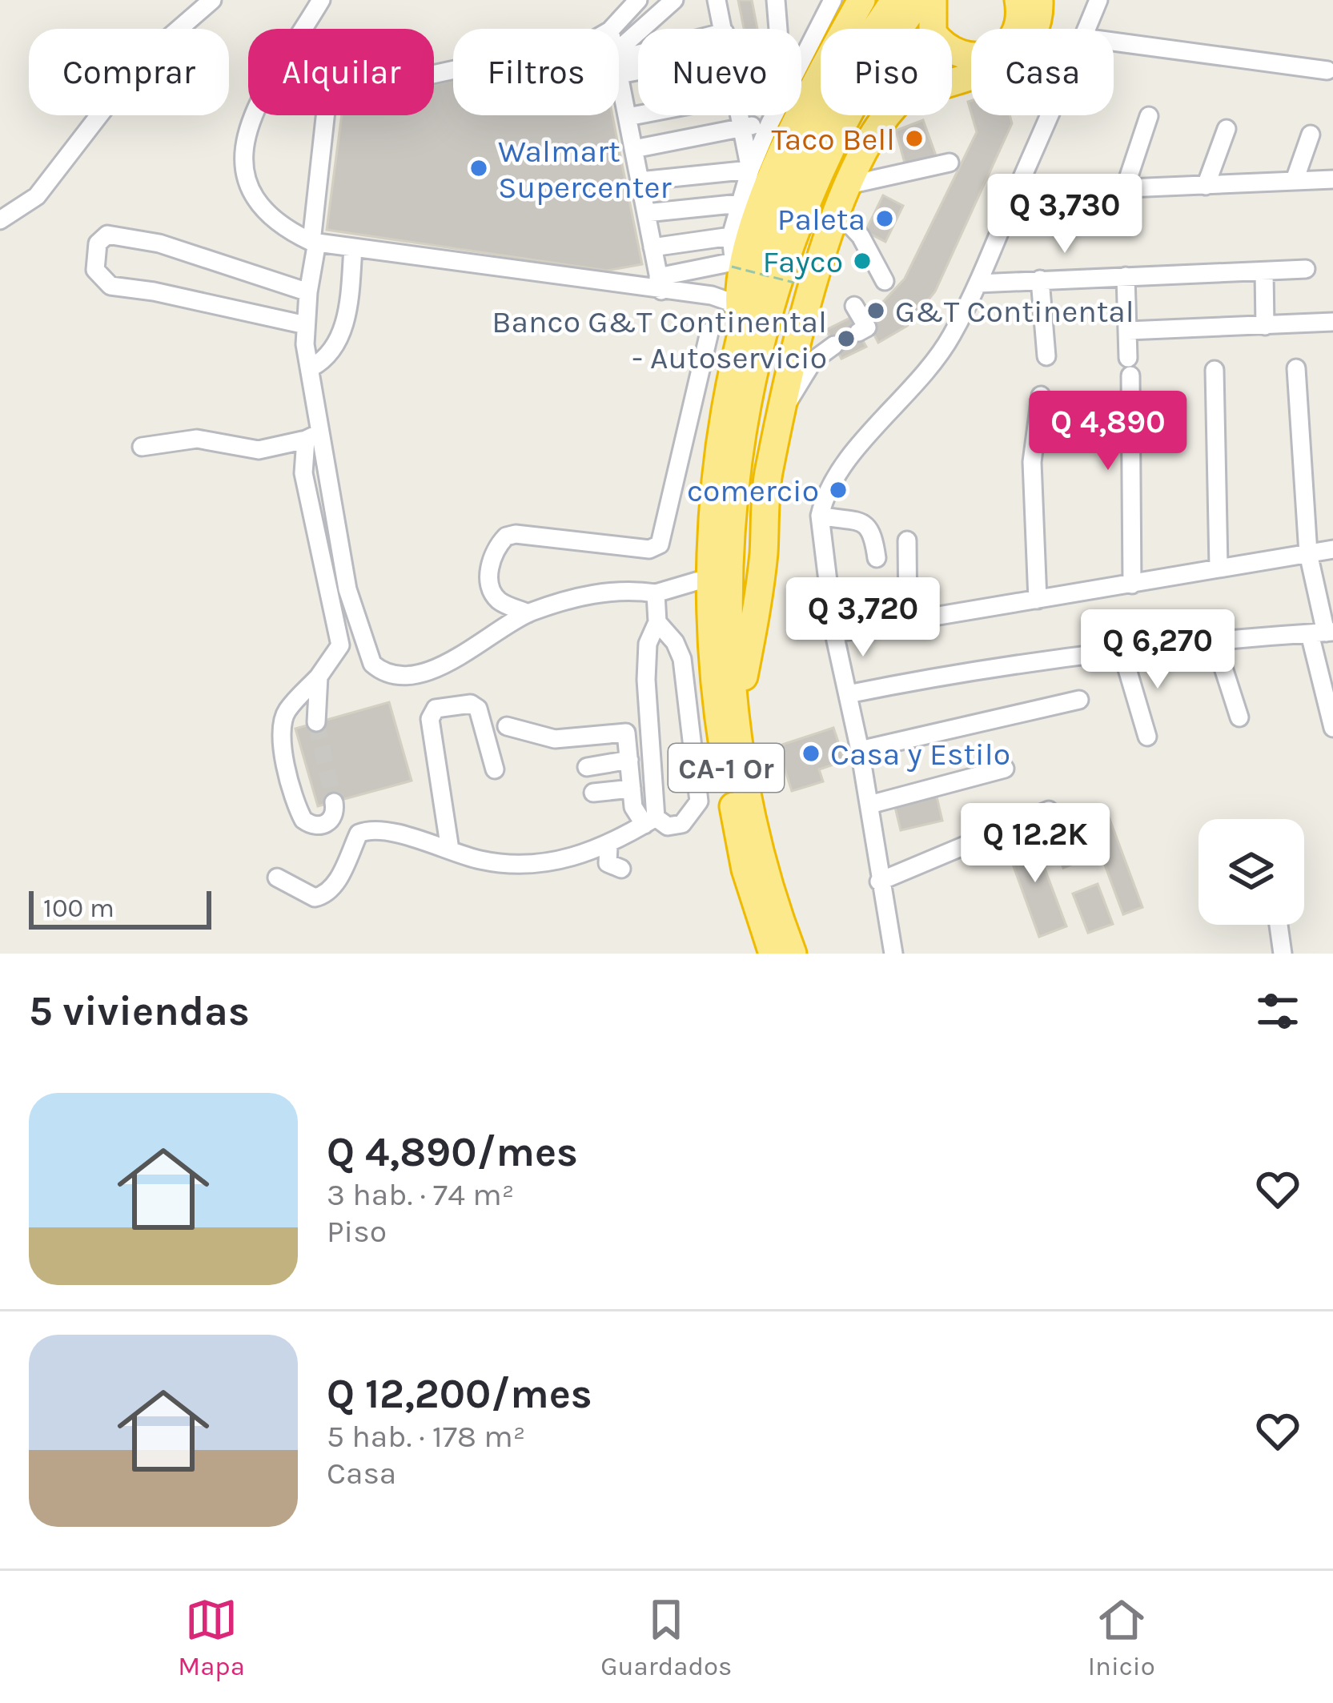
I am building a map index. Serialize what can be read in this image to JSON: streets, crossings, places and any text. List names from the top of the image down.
{
  "streets": {
    "highway": ["CA-1 Or"]
  },
  "places": [
    "Taco Bell",
    "Walmart Supercenter",
    "Paleta",
    "Fayco",
    "G&T Continental",
    "Banco G&T Continental - Autoservicio",
    "comercio",
    "Casa y Estilo"
  ],
  "scale_bar": "100 m",
  "page": {
    "chip": [
      "Comprar",
      "Alquilar",
      "Filtros",
      "Nuevo",
      "Piso",
      "Casa"
    ],
    "price": [
      "Q 3,730",
      "Q 4,890",
      "Q 3,720",
      "Q 6,270",
      "Q 12.2K"
    ],
    "scale": "100 m",
    "heading": "5 viviendas",
    "list": [
      {
        "name": "Q 4,890/mes",
        "note": "3 hab. · 74 m² · Piso"
      },
      {
        "name": "Q 12,200/mes",
        "note": "5 hab. · 178 m² · Casa"
      }
    ],
    "tabs": ["Mapa", "Guardados", "Inicio"]
  }
}
